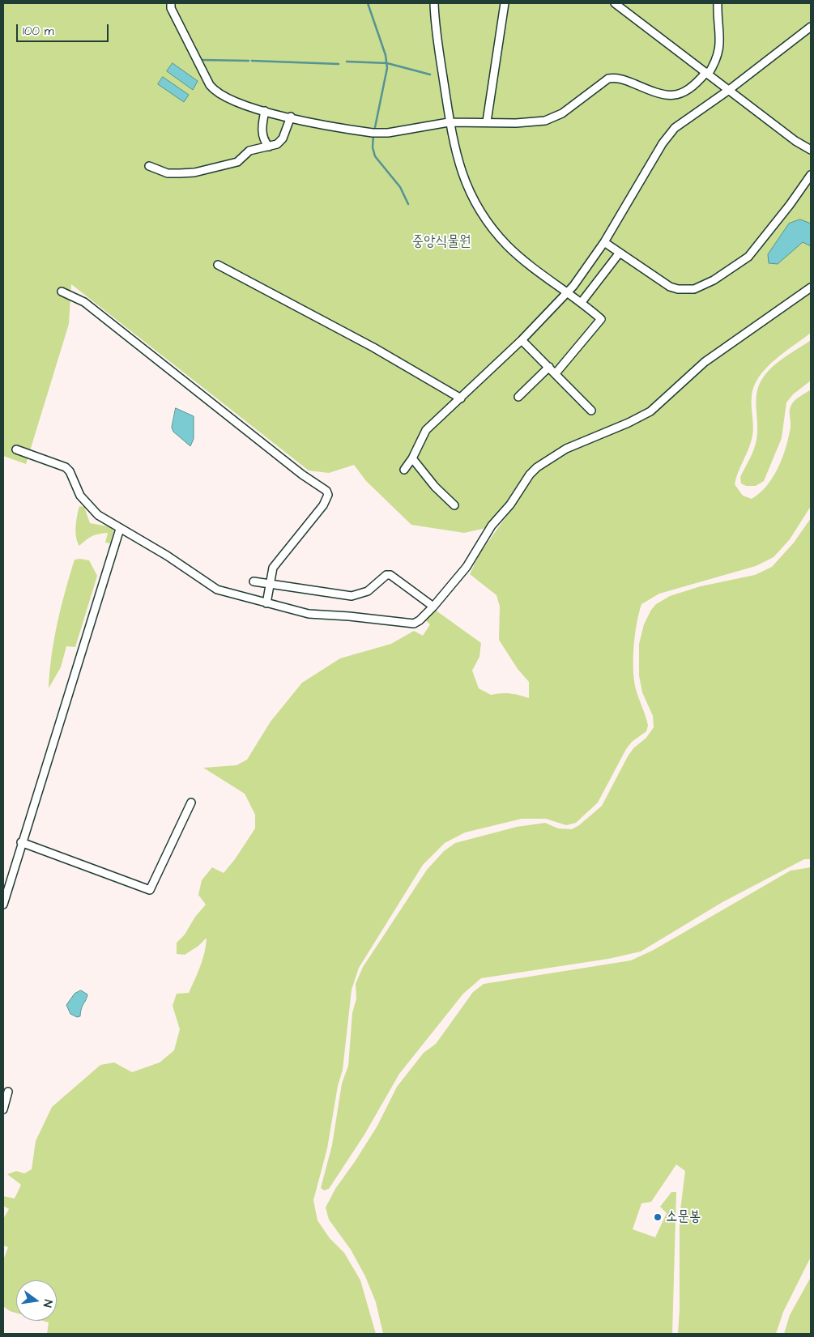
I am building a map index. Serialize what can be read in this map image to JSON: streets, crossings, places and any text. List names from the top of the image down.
{
  "parks": ["중앙식물원"],
  "places": ["소문봉"],
  "scale_bar": "100 m",
  "north": "right"
}
